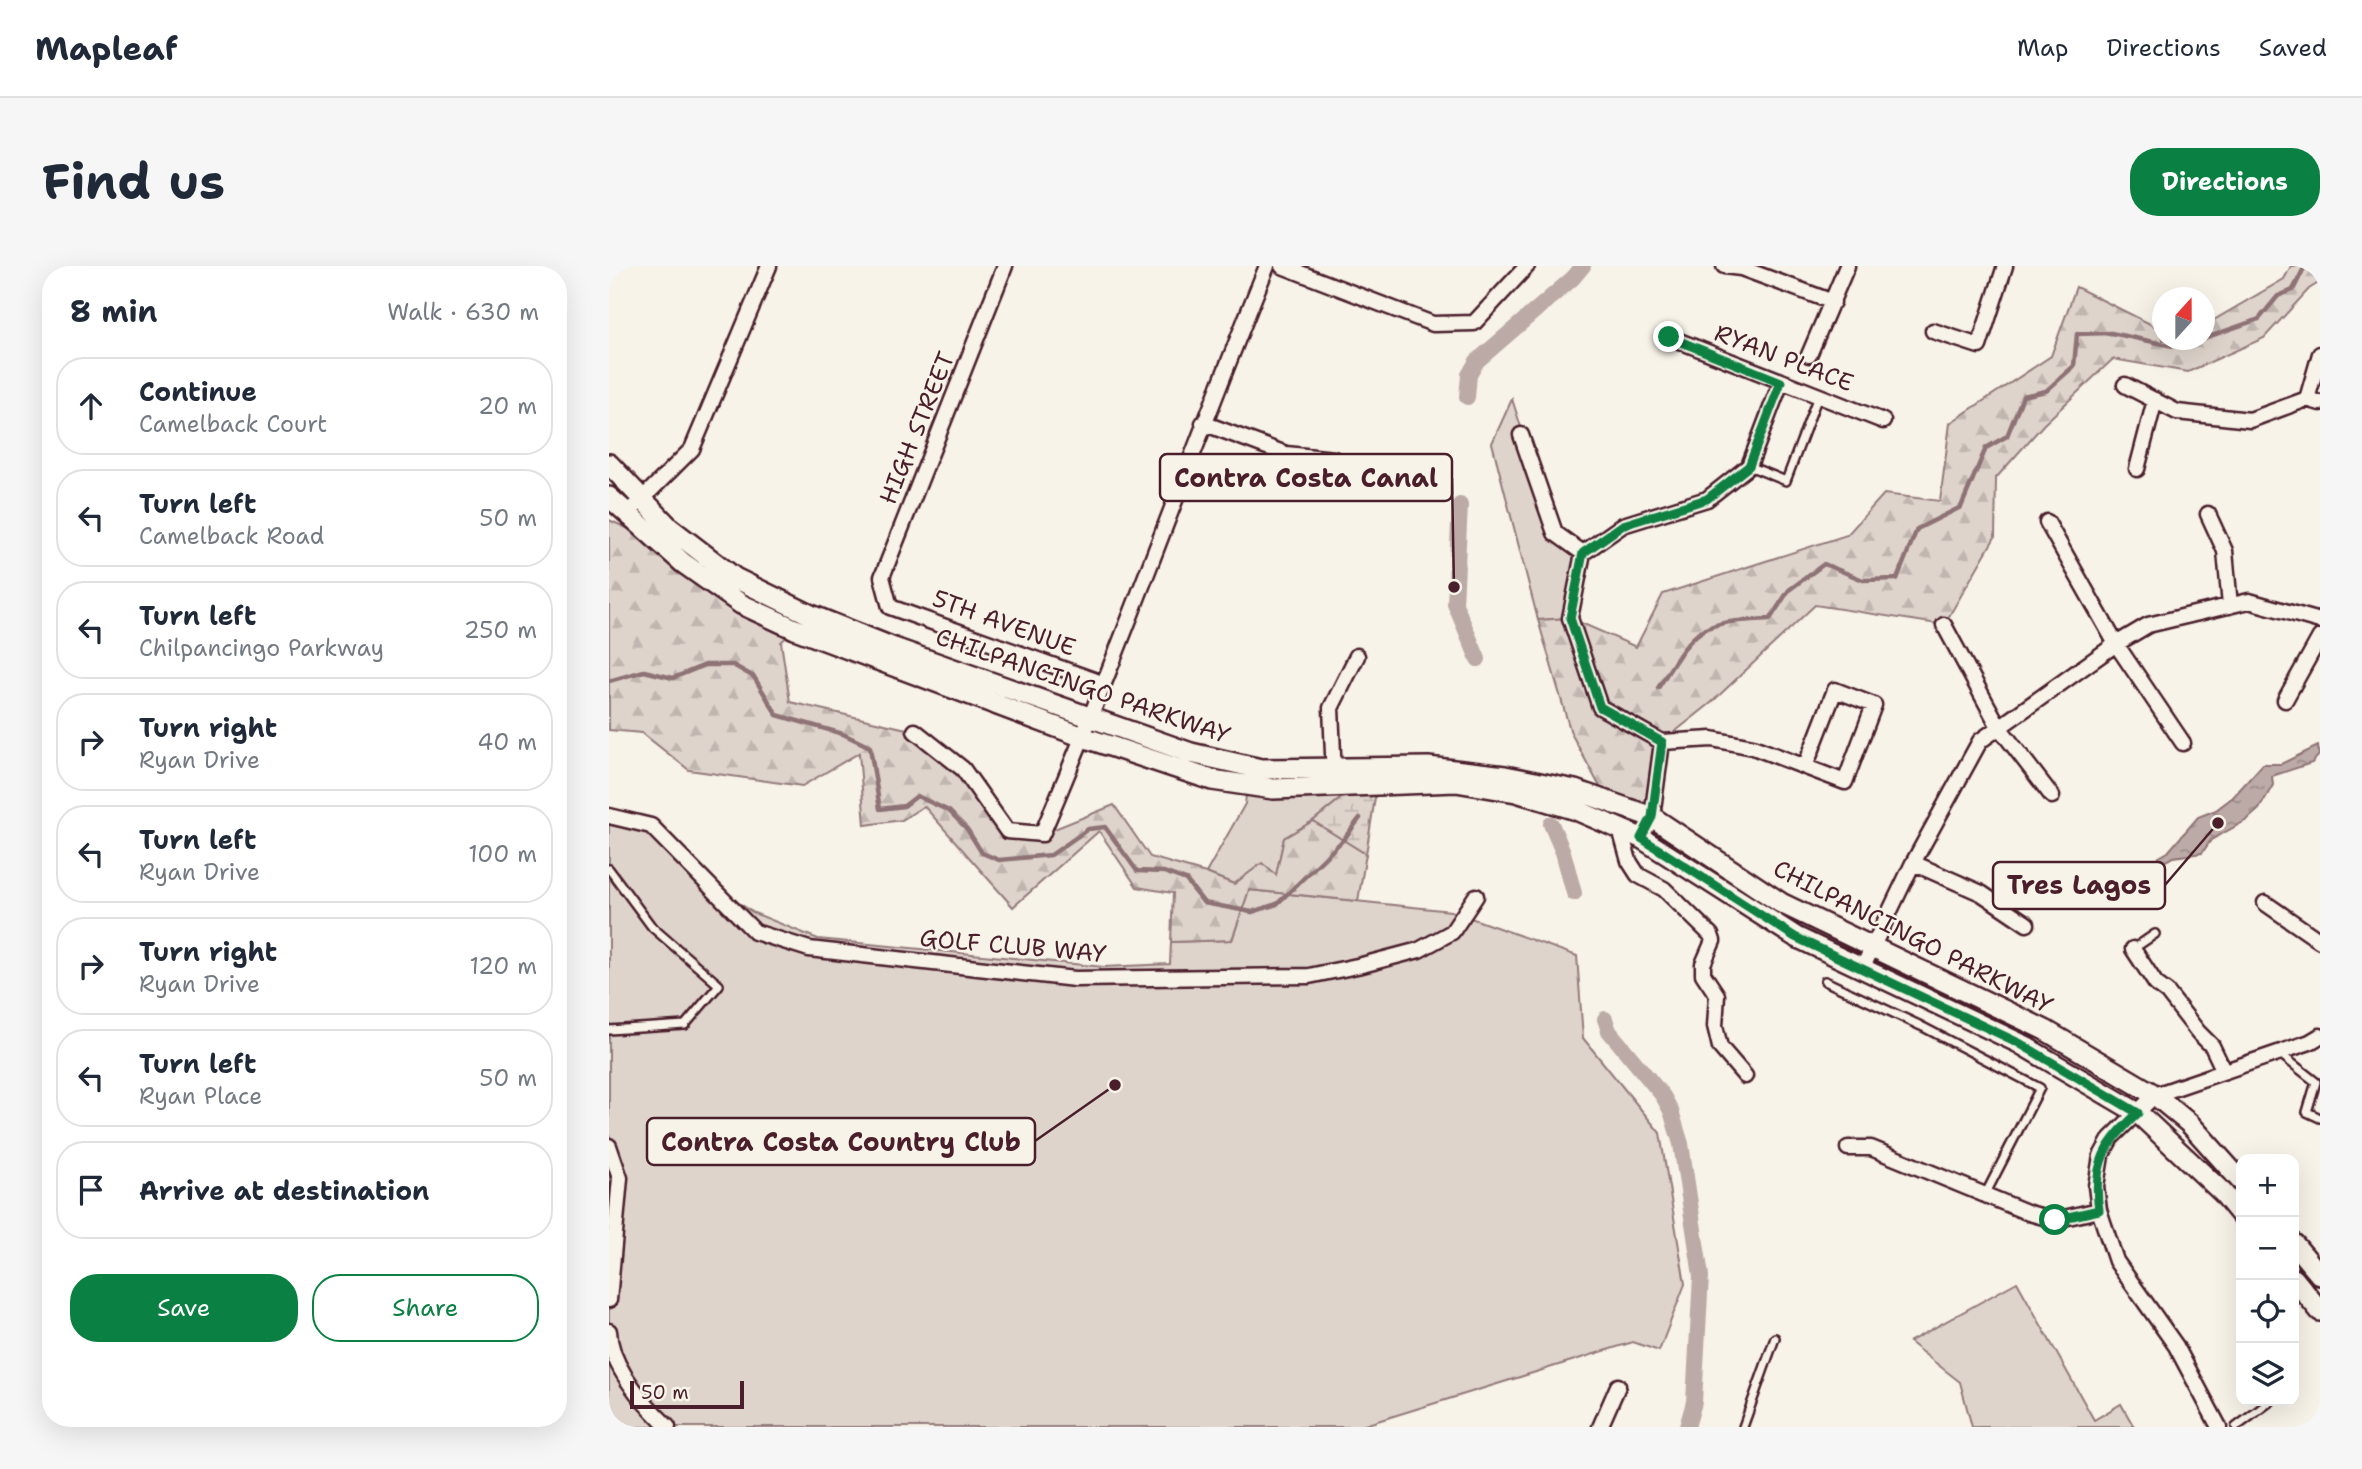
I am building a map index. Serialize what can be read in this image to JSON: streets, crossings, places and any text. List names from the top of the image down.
{
  "streets": {
    "street": [
      "RYAN PLACE",
      "HIGH STREET",
      "5TH AVENUE",
      "CHILPANCINGO PARKWAY",
      "GOLF CLUB WAY"
    ]
  },
  "crossings": [
    ["HIGH STREET", "5TH AVENUE"]
  ],
  "places": ["Contra Costa Canal", "Tres Lagos", "Contra Costa Country Club"],
  "scale_bar": "50 m",
  "north": "top",
  "page": {
    "header": "Mapleaf",
    "nav": ["Map", "Directions", "Saved"],
    "buttons": [
      "Directions",
      ["Save", "Share"]
    ],
    "title": "Find us",
    "heading": ["8 min", "Walk · 630 m"],
    "list": [
      ["Continue", "Camelback Court", "20 m"],
      ["Turn left", "Camelback Road", "50 m"],
      ["Turn left", "Chilpancingo Parkway", "250 m"],
      ["Turn right", "Ryan Drive", "40 m"],
      ["Turn left", "Ryan Drive", "100 m"],
      ["Turn right", "Ryan Drive", "120 m"],
      ["Turn left", "Ryan Place", "50 m"],
      "Arrive at destination"
    ],
    "map_buttons": ["+", "−"],
    "scale": "50 m"
  }
}
